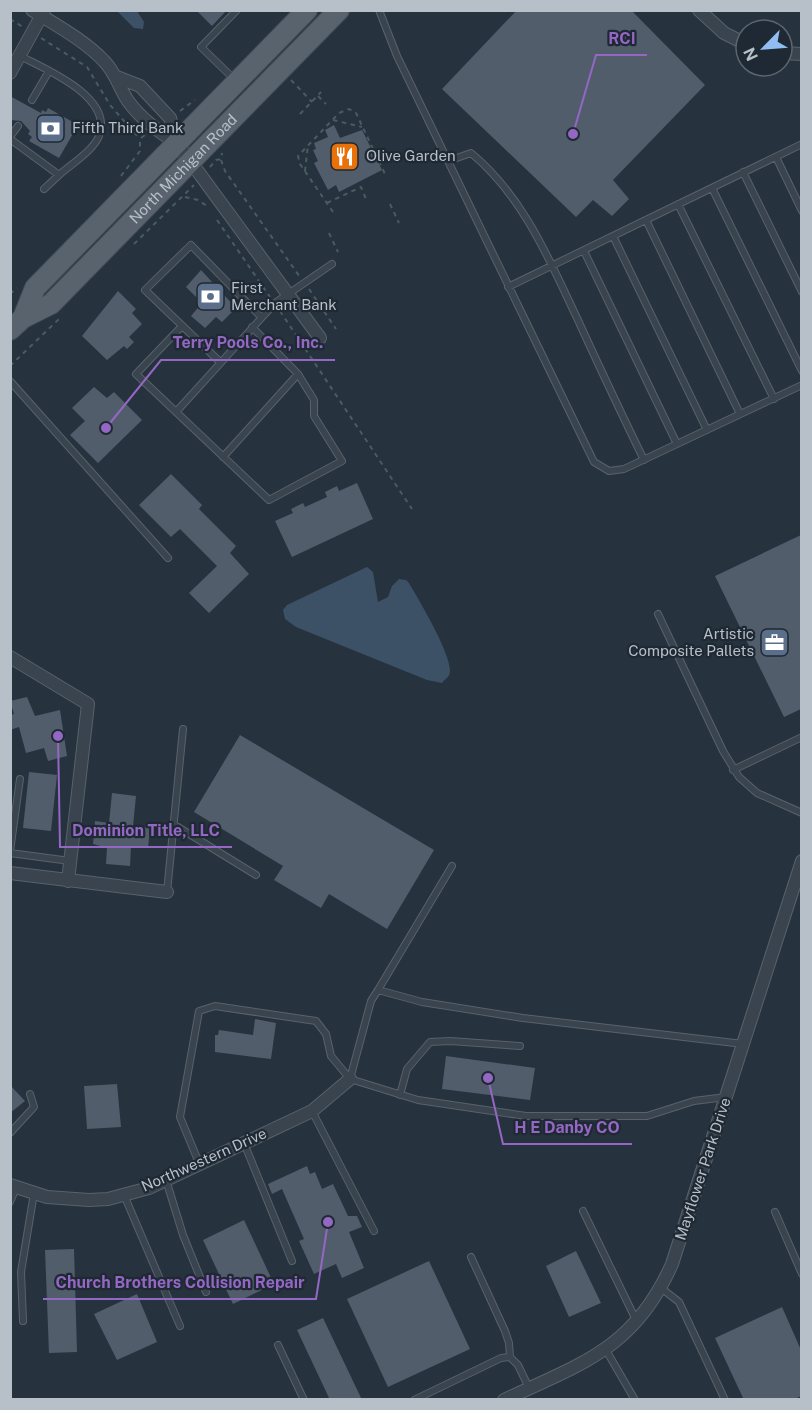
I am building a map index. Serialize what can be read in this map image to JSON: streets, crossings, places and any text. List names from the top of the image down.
{
  "streets": {
    "main road": ["North Michigan Road"],
    "street": ["Northwestern Drive", "Mayflower Park Drive"]
  },
  "places": {
    "bank": ["Fifth Third Bank", "First Merchant Bank"],
    "other": [
      "RCI",
      "Terry Pools Co., Inc.",
      "Dominion Title, LLC",
      "H E Danby CO",
      "Church Brothers Collision Repair"
    ],
    "restaurant": ["Olive Garden"],
    "office": ["Artistic Composite Pallets"]
  },
  "north": "bottom left"
}
